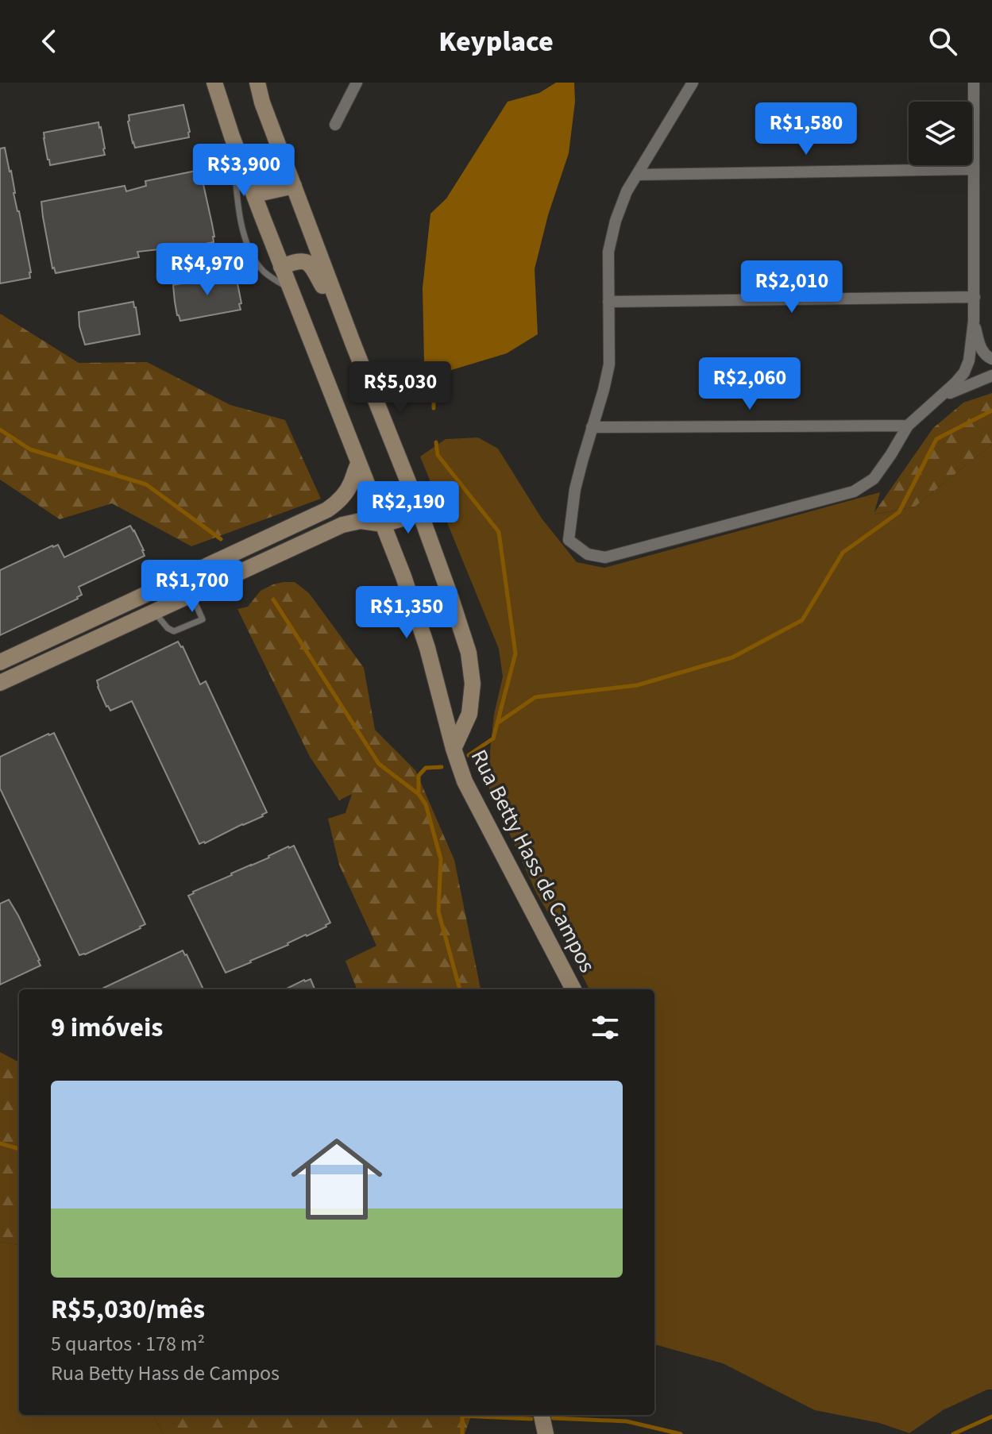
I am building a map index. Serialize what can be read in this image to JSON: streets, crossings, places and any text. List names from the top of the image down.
{
  "streets": {
    "street": ["Rua Betty Hass de Campos"]
  },
  "page": {
    "header": "Keyplace",
    "price": [
      "R$1,580",
      "R$3,900",
      "R$4,970",
      "R$2,010",
      "R$2,060",
      "R$5,030",
      "R$2,190",
      "R$1,700",
      "R$1,350"
    ],
    "heading": "9 imóveis",
    "list": [
      {
        "name": "R$5,030/mês",
        "note": "5 quartos · 178 m² · Rua Betty Hass de Campos"
      }
    ]
  }
}
